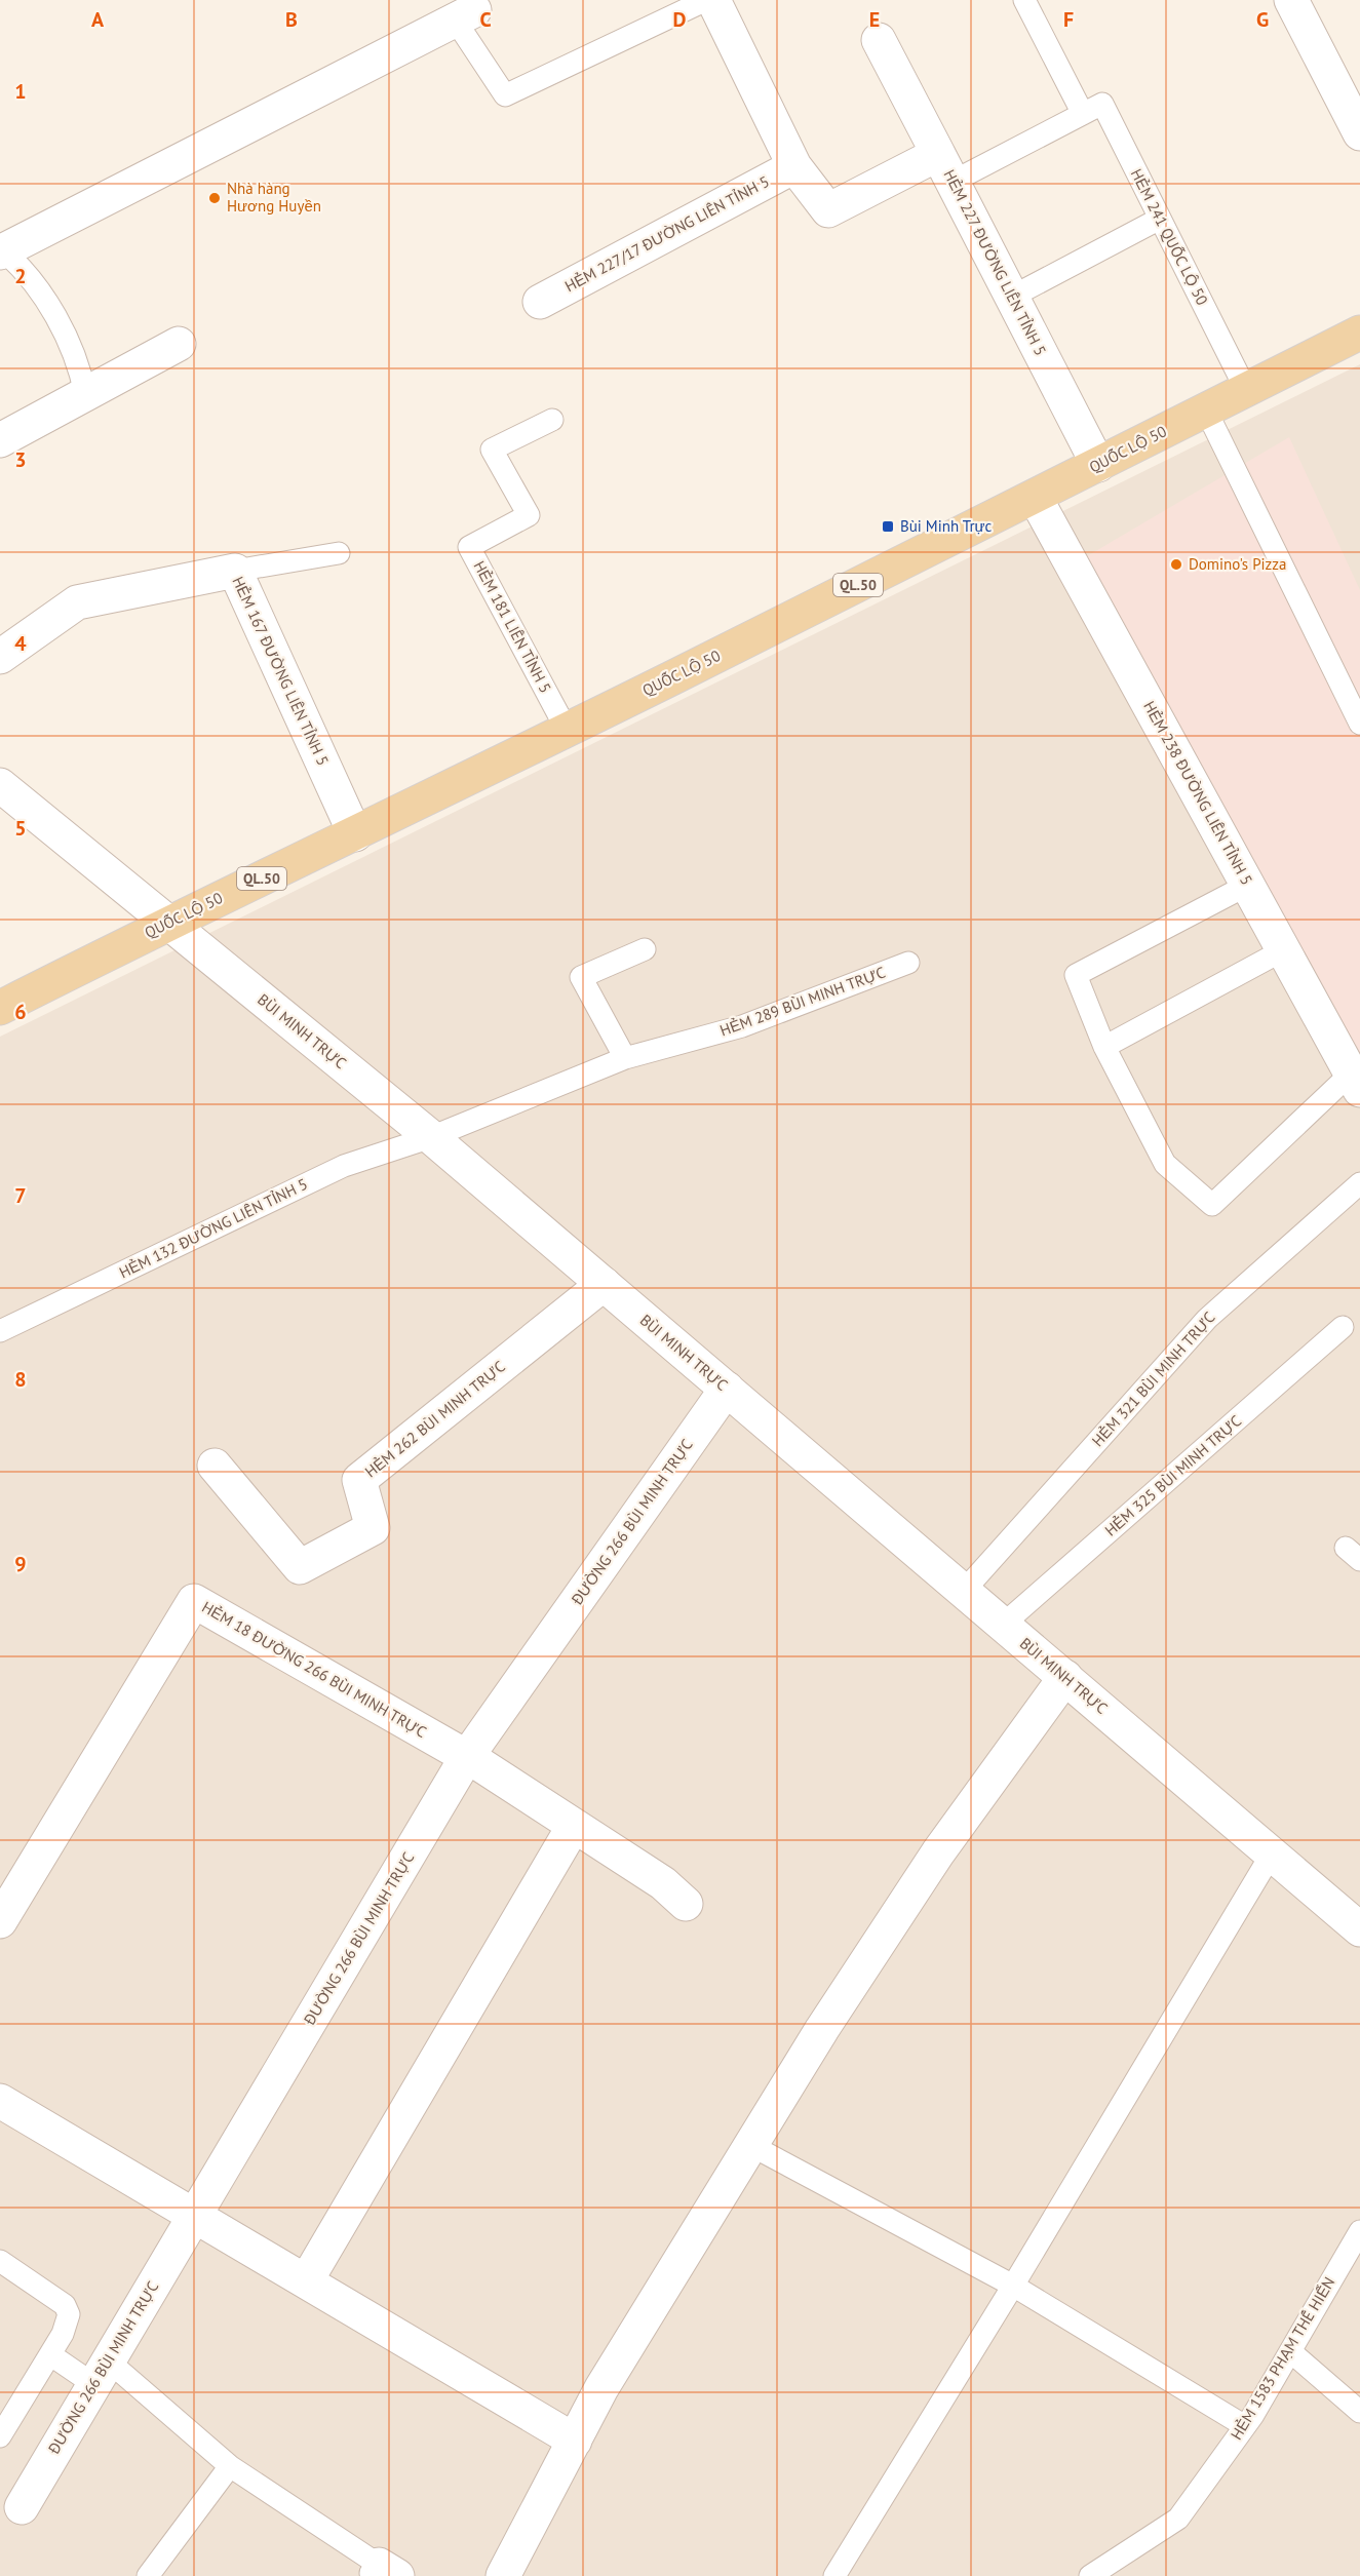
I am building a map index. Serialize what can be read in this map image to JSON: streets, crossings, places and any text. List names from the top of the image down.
{
  "streets": {
    "main road": ["QUỐC LỘ 50", "QL.50"],
    "street": [
      "HẺM 227/17 ĐƯỜNG LIÊN TỈNH 5",
      "HẺM 227 ĐƯỜNG LIÊN TỈNH 5",
      "HẺM 167 ĐƯỜNG LIÊN TỈNH 5",
      "HẺM 238 ĐƯỜNG LIÊN TỈNH 5",
      "BÙI MINH TRỰC",
      "HẺM 262 BÙI MINH TRỰC",
      "ĐƯỜNG 266 BÙI MINH TRỰC",
      "HẺM 18 ĐƯỜNG 266 BÙI MINH TRỰC"
    ],
    "lane": [
      "HẺM 241 QUỐC LỘ 50",
      "HẺM 181 LIÊN TỈNH 5",
      "HẺM 289 BÙI MINH TRỰC",
      "HẺM 132 ĐƯỜNG LIÊN TỈNH 5",
      "HẺM 321 BÙI MINH TRỰC",
      "HẺM 325 BÙI MINH TRỰC",
      "HẺM 1583 PHẠM THẾ HIỂN"
    ]
  },
  "crossings": [
    ["HẺM 227/17 ĐƯỜNG LIÊN TỈNH 5", "HẺM 227 ĐƯỜNG LIÊN TỈNH 5"],
    ["HẺM 241 QUỐC LỘ 50", "HẺM 227 ĐƯỜNG LIÊN TỈNH 5"],
    ["HẺM 241 QUỐC LỘ 50", "QUỐC LỘ 50"],
    ["HẺM 227 ĐƯỜNG LIÊN TỈNH 5", "QUỐC LỘ 50"],
    ["QUỐC LỘ 50", "HẺM 181 LIÊN TỈNH 5"],
    ["QUỐC LỘ 50", "HẺM 167 ĐƯỜNG LIÊN TỈNH 5"],
    ["QUỐC LỘ 50", "HẺM 238 ĐƯỜNG LIÊN TỈNH 5"],
    ["QUỐC LỘ 50", "BÙI MINH TRỰC"],
    ["HẺM 289 BÙI MINH TRỰC", "BÙI MINH TRỰC"],
    ["HẺM 289 BÙI MINH TRỰC", "HẺM 132 ĐƯỜNG LIÊN TỈNH 5"],
    ["BÙI MINH TRỰC", "HẺM 132 ĐƯỜNG LIÊN TỈNH 5"],
    ["BÙI MINH TRỰC", "HẺM 321 BÙI MINH TRỰC"],
    ["BÙI MINH TRỰC", "HẺM 262 BÙI MINH TRỰC"],
    ["BÙI MINH TRỰC", "HẺM 325 BÙI MINH TRỰC"],
    ["BÙI MINH TRỰC", "ĐƯỜNG 266 BÙI MINH TRỰC"],
    ["ĐƯỜNG 266 BÙI MINH TRỰC", "HẺM 18 ĐƯỜNG 266 BÙI MINH TRỰC"]
  ],
  "places": {
    "other": ["Nhà hàng Hương Huyền", "Domino's Pizza"],
    "transit": ["Bùi Minh Trực"]
  },
  "grid": {
    "columns": [
      "A",
      "B",
      "C",
      "D",
      "E",
      "F",
      "G"
    ],
    "rows": [
      "1",
      "2",
      "3",
      "4",
      "5",
      "6",
      "7",
      "8",
      "9"
    ]
  }
}
